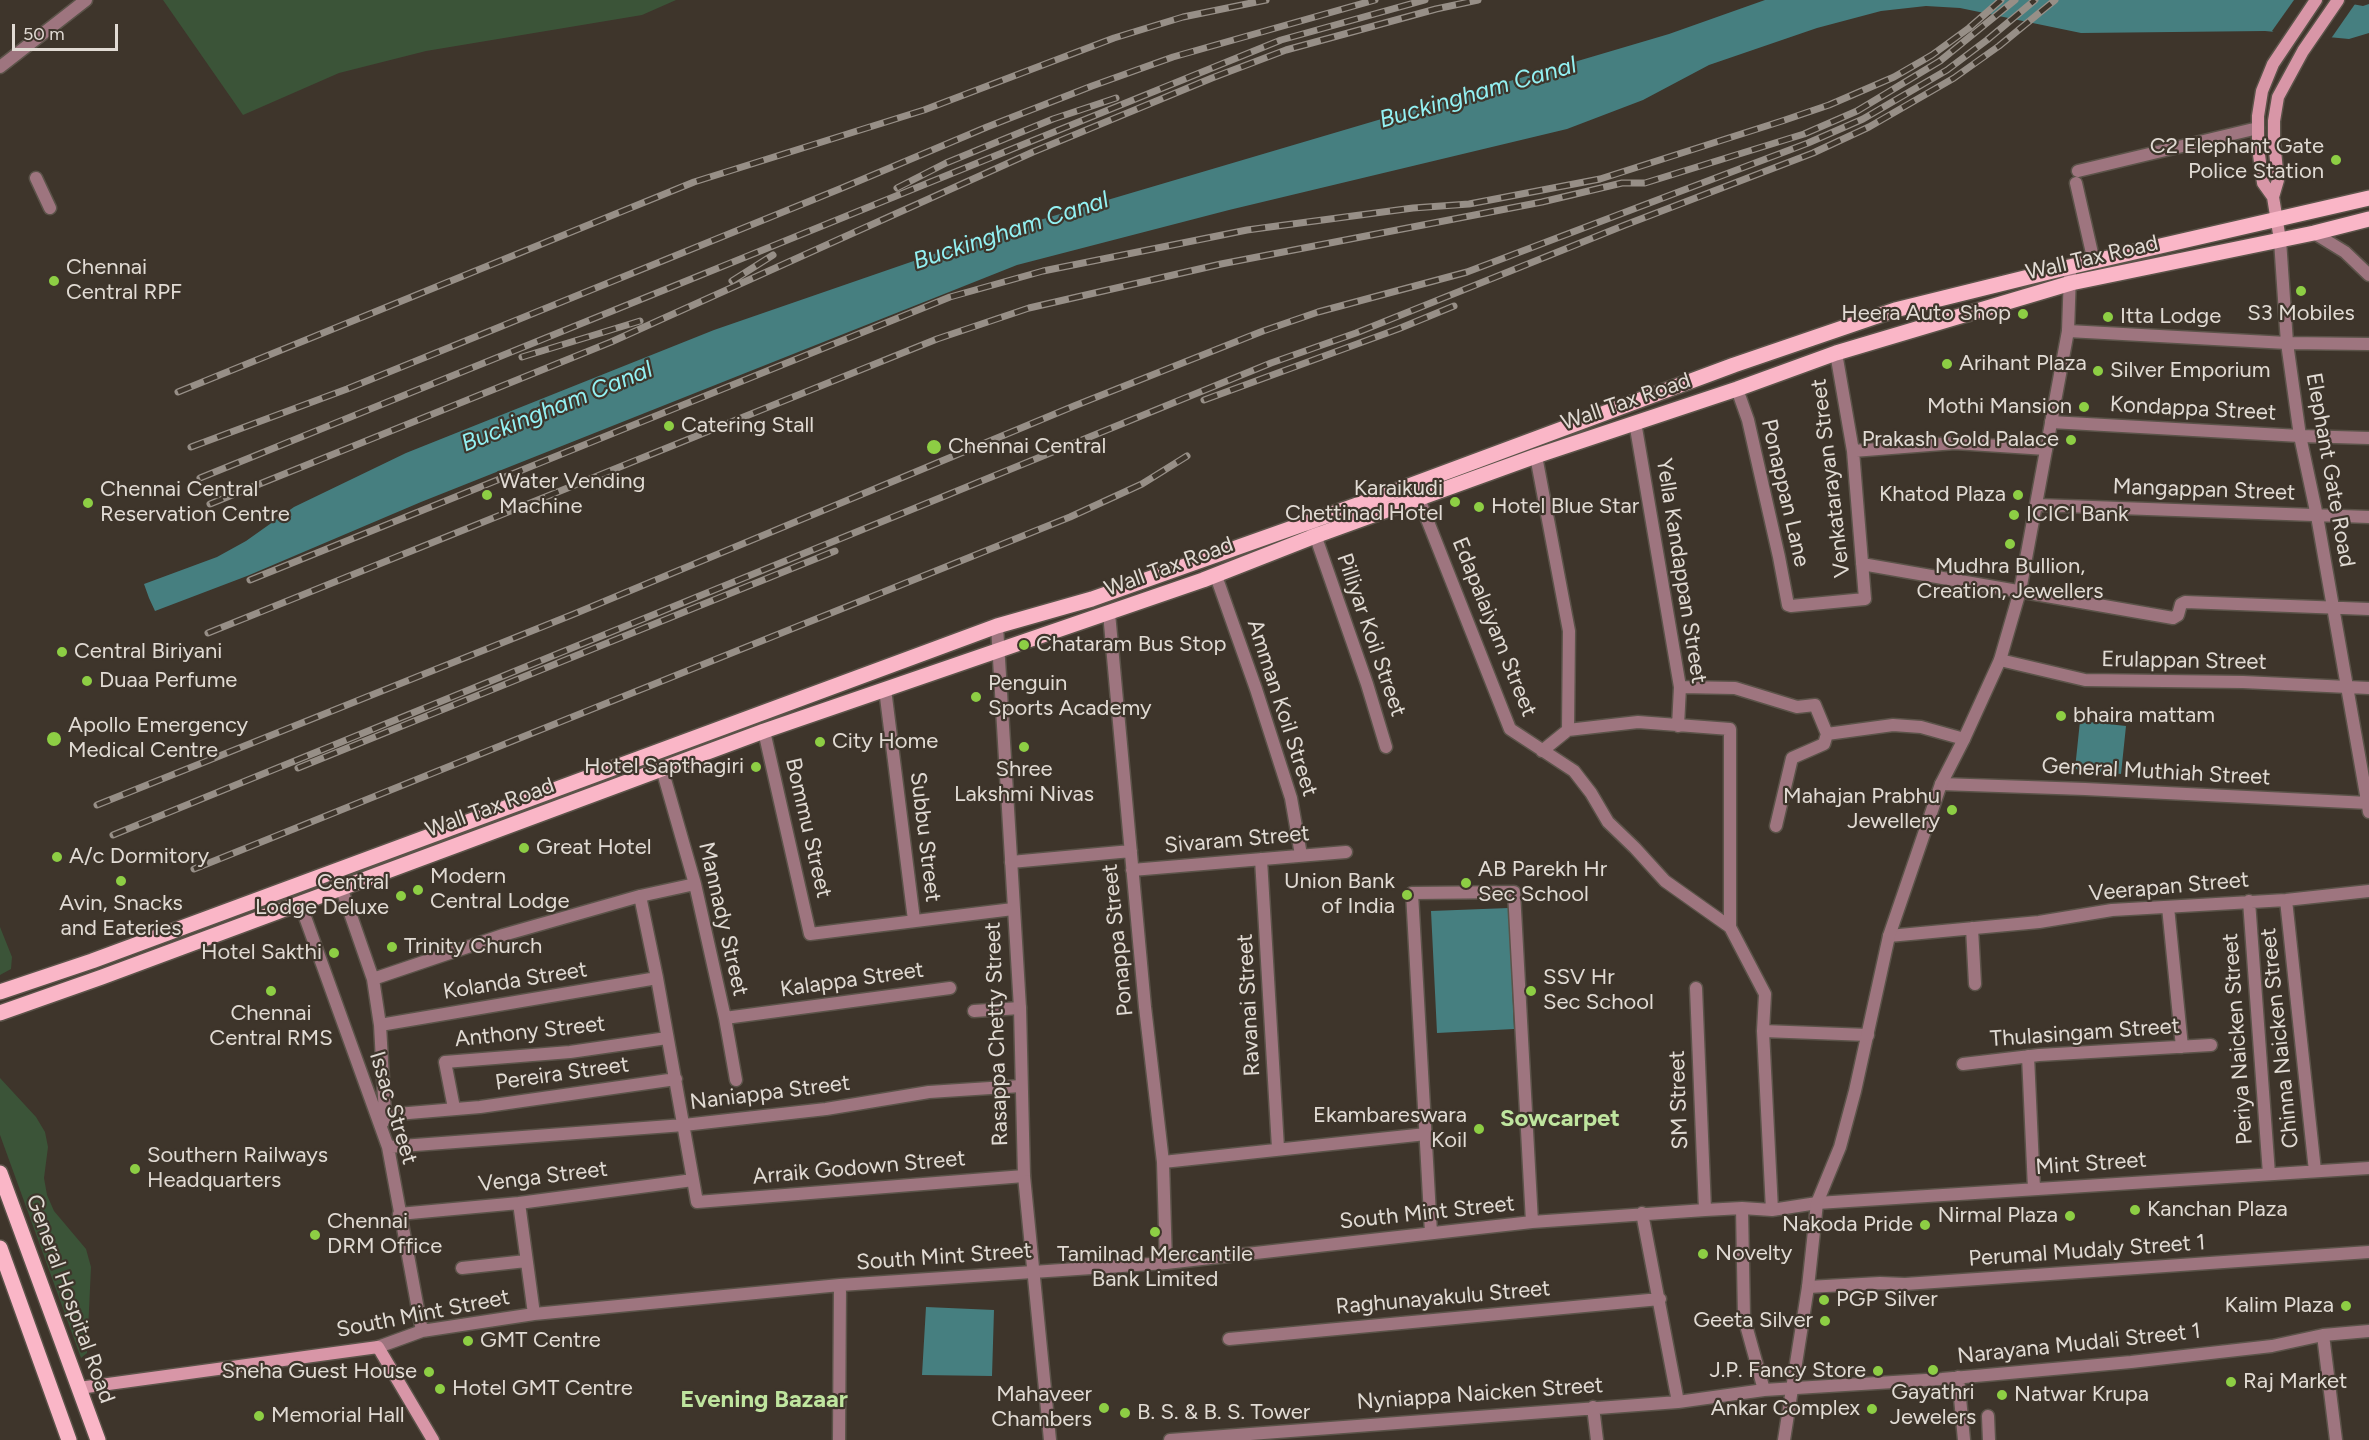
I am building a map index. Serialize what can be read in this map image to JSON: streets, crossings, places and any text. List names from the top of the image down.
{
  "streets": {
    "main road": ["Wall Tax Road", "South Mint Street", "General Hospital Road"],
    "street": [
      "Kondappa Street",
      "Elephant Gate Road",
      "Venkatarayan Street",
      "Mangappan Street",
      "Ponappan Lane",
      "Yella Kandappan Street",
      "Edapalaiyam Street",
      "Pilliyar Koil Street",
      "Erulappan Street",
      "Amman Koil Street",
      "General Muthiah Street",
      "Bommu Street",
      "Subbu Street",
      "Sivaram Street",
      "Veerapan Street",
      "Mannady Street",
      "Ponappa Street",
      "Kalappa Street",
      "Kolanda Street",
      "Ravanai Street",
      "Anthony Street",
      "Thulasingam Street",
      "Rasappa Chetty Street",
      "Chinna Naicken Street",
      "Periya Naicken Street",
      "Pereira Street",
      "Naniappa Street",
      "SM Street",
      "Issac Street",
      "Mint Street",
      "Arraik Godown Street",
      "Venga Street",
      "Perumal Mudaly Street 1",
      "Raghunayakulu Street",
      "Narayana Mudali Street 1",
      "Nyniappa Naicken Street"
    ]
  },
  "crossings": [
    ["Wall Tax Road", "Elephant Gate Road"],
    ["Wall Tax Road", "Venkatarayan Street"],
    ["Wall Tax Road", "Ponappan Lane"],
    ["Wall Tax Road", "Yella Kandappan Street"],
    ["Wall Tax Road", "Edapalaiyam Street"],
    ["Wall Tax Road", "Pilliyar Koil Street"],
    ["Wall Tax Road", "Amman Koil Street"],
    ["Wall Tax Road", "Bommu Street"],
    ["Wall Tax Road", "Subbu Street"],
    ["Wall Tax Road", "Mannady Street"],
    ["Wall Tax Road", "Ponappa Street"],
    ["Wall Tax Road", "Rasappa Chetty Street"],
    ["Wall Tax Road", "Issac Street"],
    ["Kondappa Street", "Elephant Gate Road"],
    ["Elephant Gate Road", "Mangappan Street"],
    ["Elephant Gate Road", "Erulappan Street"],
    ["Elephant Gate Road", "General Muthiah Street"],
    ["Venkatarayan Street", "Ponappan Lane"],
    ["Amman Koil Street", "Sivaram Street"],
    ["Bommu Street", "Subbu Street"],
    ["Sivaram Street", "Ponappa Street"],
    ["Sivaram Street", "Ravanai Street"],
    ["Veerapan Street", "Chinna Naicken Street"],
    ["Veerapan Street", "Periya Naicken Street"],
    ["Mannady Street", "Kalappa Street"],
    ["Ponappa Street", "South Mint Street"],
    ["Anthony Street", "Pereira Street"],
    ["Rasappa Chetty Street", "Naniappa Street"],
    ["Rasappa Chetty Street", "Arraik Godown Street"],
    ["Rasappa Chetty Street", "South Mint Street"],
    ["Chinna Naicken Street", "Mint Street"],
    ["Periya Naicken Street", "Mint Street"],
    ["Pereira Street", "Issac Street"],
    ["Naniappa Street", "Issac Street"],
    ["SM Street", "South Mint Street"],
    ["Issac Street", "Venga Street"],
    ["Issac Street", "South Mint Street"],
    ["Mint Street", "South Mint Street"],
    ["Arraik Godown Street", "Venga Street"],
    ["South Mint Street", "General Hospital Road"],
    ["Narayana Mudali Street 1", "Nyniappa Naicken Street"]
  ],
  "districts": ["Sowcarpet", "Evening Bazaar"],
  "water": ["Buckingham Canal"],
  "places": [
    "C2 Elephant Gate Police Station",
    "Chennai Central RPF",
    "S3 Mobiles",
    "Heera Auto Shop",
    "Itta Lodge",
    "Arihant Plaza",
    "Silver Emporium",
    "Mothi Mansion",
    "Catering Stall",
    "Prakash Gold Palace",
    "Chennai Central",
    "Water Vending Machine",
    "Khatod Plaza",
    "Karaikudi Chettinad Hotel",
    "Chennai Central Reservation Centre",
    "Hotel Blue Star",
    "ICICI Bank",
    "Mudhra Bullion, Creation, Jewellers",
    "Chataram Bus Stop",
    "Central Biriyani",
    "Duaa Perfume",
    "Penguin Sports Academy",
    "bhaira mattam",
    "Apollo Emergency Medical Centre",
    "City Home",
    "Shree Lakshmi Nivas",
    "Hotel Sapthagiri",
    "Mahajan Prabhu Jewellery",
    "Great Hotel",
    "A/c Dormitory",
    "Avin, Snacks and Eateries",
    "AB Parekh Hr Sec School",
    "Modern Central Lodge",
    "Union Bank of India",
    "Central Lodge Deluxe",
    "Trinity Church",
    "Hotel Sakthi",
    "Chennai Central RMS",
    "SSV Hr Sec School",
    "Ekambareswara Koil",
    "Southern Railways Headquarters",
    "Kanchan Plaza",
    "Nirmal Plaza",
    "Nakoda Pride",
    "Tamilnad Mercantile Bank Limited",
    "Chennai DRM Office",
    "Novelty",
    "PGP Silver",
    "Kalim Plaza",
    "Geeta Silver",
    "GMT Centre",
    "Gayathri Jewelers",
    "J.P. Fancy Store",
    "Sneha Guest House",
    "Raj Market",
    "Hotel GMT Centre",
    "Natwar Krupa",
    "Mahaveer Chambers",
    "Ankar Complex",
    "B. S. & B. S. Tower",
    "Memorial Hall"
  ],
  "scale_bar": "50 m"
}
